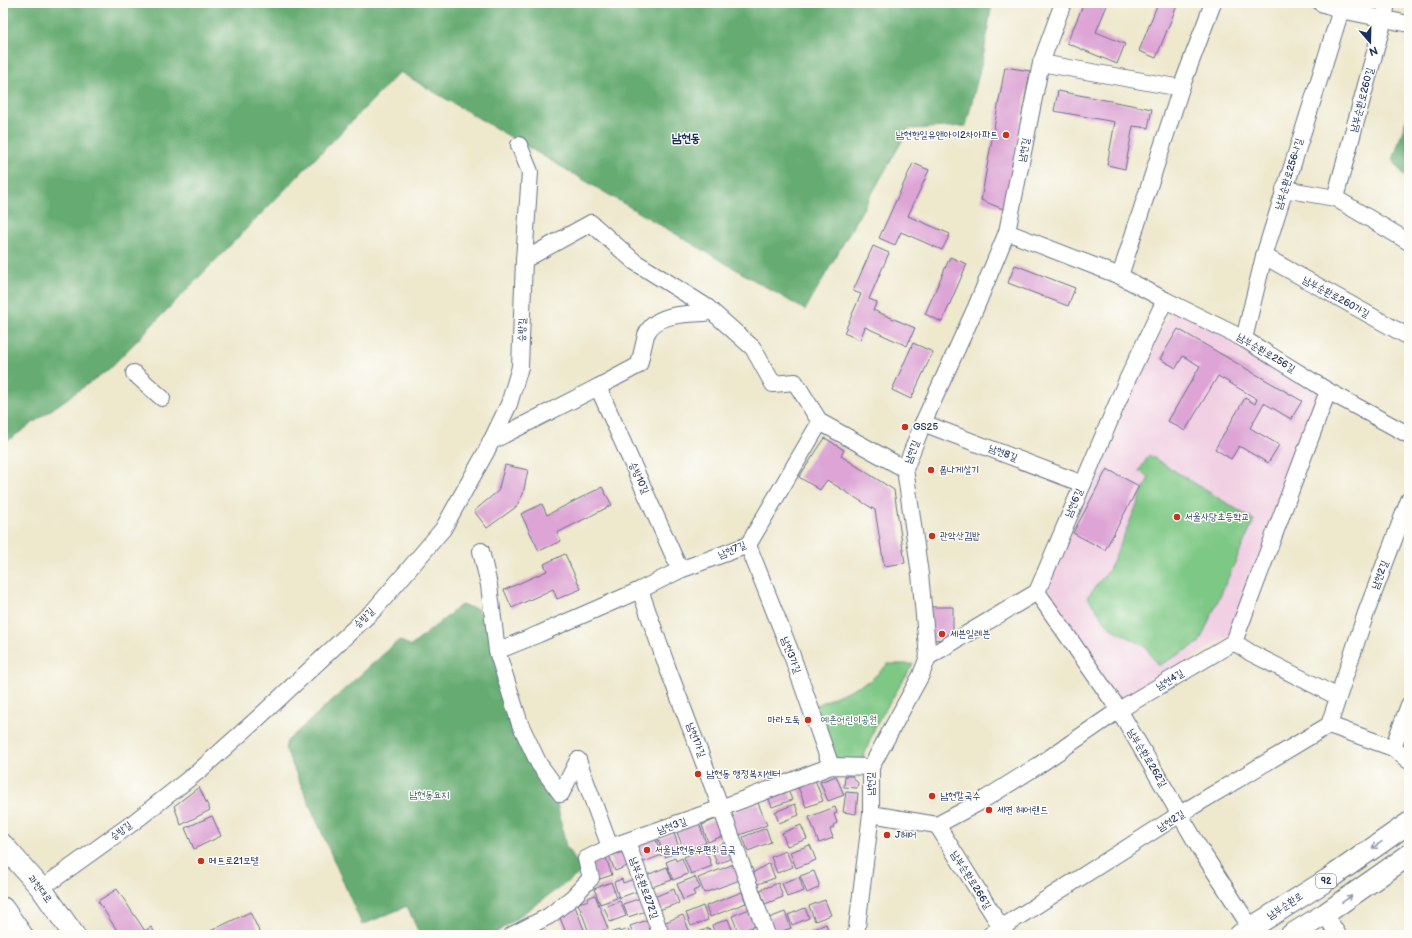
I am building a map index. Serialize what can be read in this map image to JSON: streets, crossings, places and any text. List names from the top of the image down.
{
  "streets": {
    "main road": ["92", "과천대로", "남부순환로"],
    "street": [
      "남부순환로260길",
      "남현길",
      "남부순환로256나길",
      "남부순환로260가길",
      "승방길",
      "남부순환로256길",
      "남현8길",
      "승방10길",
      "남현6길",
      "남현7길",
      "남현2길",
      "남현3가길",
      "남현4길",
      "남현1가길",
      "남부순환로262길",
      "남현3길",
      "남부순환로266길",
      "남부순환로272길"
    ]
  },
  "crossings": [
    ["남현길", "남부순환로256길"],
    ["남현길", "남현8길"],
    ["남현길", "남현3길"],
    ["남부순환로256나길", "남부순환로260가길"],
    ["남부순환로256나길", "남부순환로256길"],
    ["남부순환로256길", "남현6길"],
    ["남현8길", "남현6길"],
    ["승방10길", "남현7길"],
    ["남현6길", "남부순환로262길"],
    ["남현7길", "남현3가길"],
    ["남현7길", "남현1가길"],
    ["남현2길", "남부순환로262길"],
    ["남현2길", "남부순환로266길"],
    ["남현3가길", "남현3길"],
    ["남현4길", "남부순환로262길"],
    ["남현4길", "남부순환로266길"],
    ["남현1가길", "남현3길"],
    ["남부순환로262길", "남부순환로"],
    ["남현3길", "남부순환로272길"]
  ],
  "districts": ["남현동"],
  "parks": ["예촌어린이공원", "남현동요지"],
  "places": [
    "남현한일유앤아이2차아파트",
    "GS25",
    "폼나게살기",
    "서울사당초등학교",
    "관악산김밥",
    "세븐일레븐",
    "마라도둑",
    "남현동 행정복지센터",
    "남현칼국수",
    "세연 헤어랜드",
    "J헤어",
    "서울남현동우편취급국",
    "메트로21모텔"
  ],
  "north": "bottom"
}
